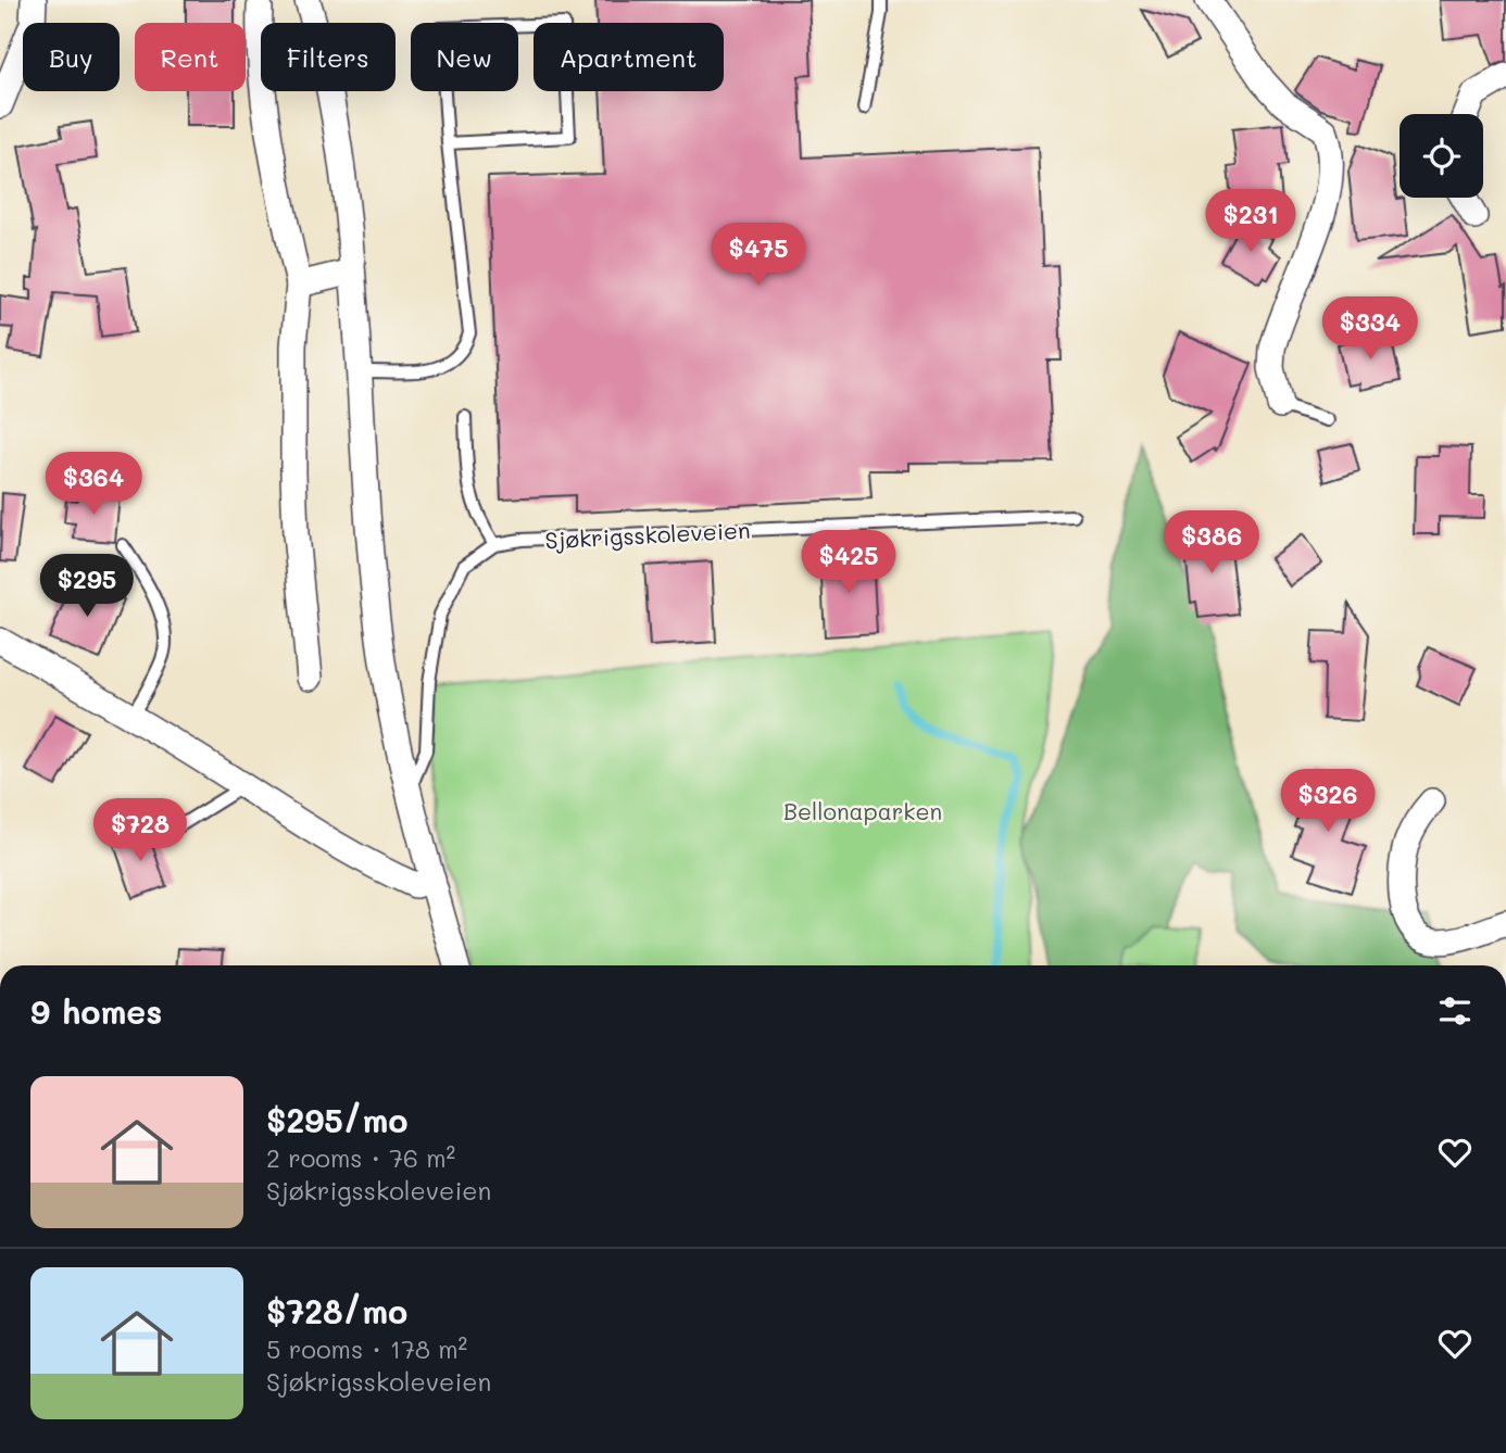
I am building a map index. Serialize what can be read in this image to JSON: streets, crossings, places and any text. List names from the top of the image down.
{
  "streets": {
    "lane": ["Sjøkrigsskoleveien"]
  },
  "parks": ["Bellonaparken"],
  "page": {
    "chip": [
      "Buy",
      "Rent",
      "Filters",
      "New",
      "Apartment"
    ],
    "price": [
      "$231",
      "$475",
      "$334",
      "$364",
      "$386",
      "$425",
      "$295",
      "$326",
      "$728"
    ],
    "heading": "9 homes",
    "list": [
      {
        "name": "$295/mo",
        "note": "2 rooms · 76 m² · Sjøkrigsskoleveien"
      },
      {
        "name": "$728/mo",
        "note": "5 rooms · 178 m² · Sjøkrigsskoleveien"
      }
    ]
  }
}
